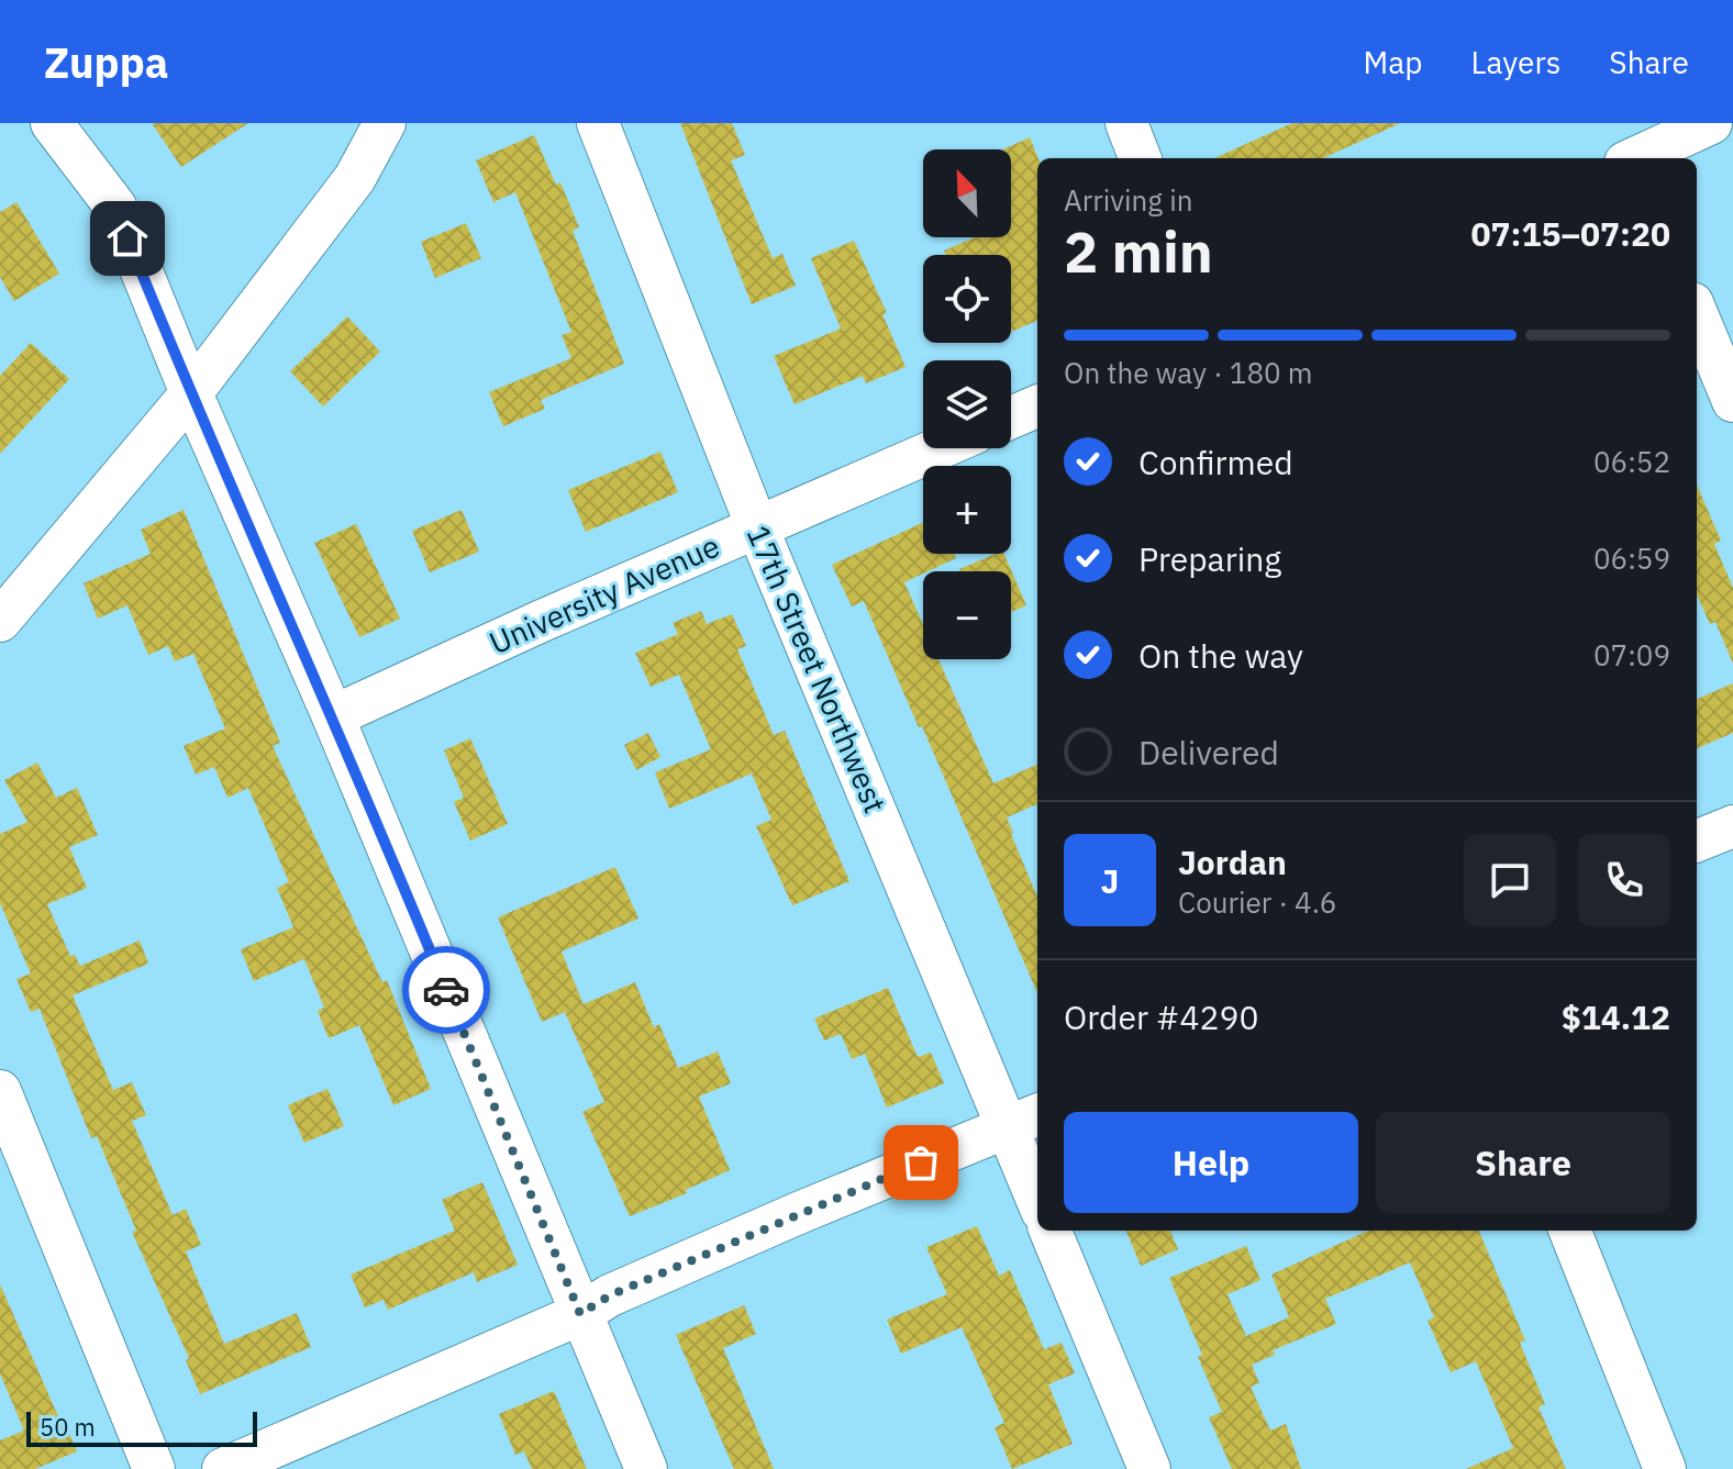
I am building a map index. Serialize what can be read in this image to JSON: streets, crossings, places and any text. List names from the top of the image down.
{
  "streets": {
    "street": ["University Avenue", "17th Street Northwest"]
  },
  "crossings": [
    ["University Avenue", "17th Street Northwest"]
  ],
  "scale_bar": "50 m",
  "north": "top left",
  "page": {
    "header": "Zuppa",
    "nav": ["Map", "Layers", "Share"],
    "map_buttons": ["+", "−"],
    "heading": ["2 min", "Arriving in", "07:15–07:20"],
    "panel": [
      "Jordan",
      "Courier · 4.6",
      "Order #4290",
      "$14.12"
    ],
    "bar": "On the way · 180 m",
    "list": [
      ["Confirmed", "06:52"],
      ["Preparing", "06:59"],
      ["On the way", "07:09"],
      "Delivered"
    ],
    "round": "J",
    "buttons": ["Help", "Share"],
    "scale": "50 m"
  }
}
